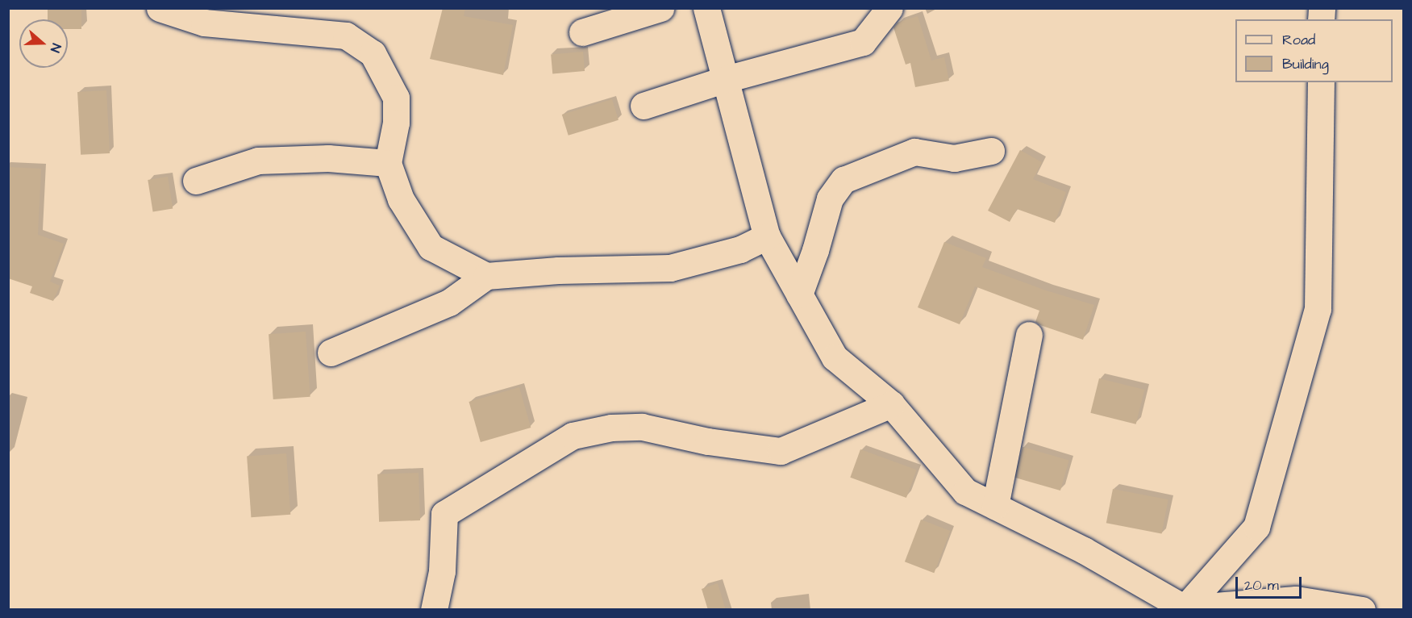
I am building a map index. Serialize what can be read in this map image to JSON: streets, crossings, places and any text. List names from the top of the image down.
{
  "legend": ["Road", "Building"],
  "scale_bar": "20 m",
  "north": "right"
}
